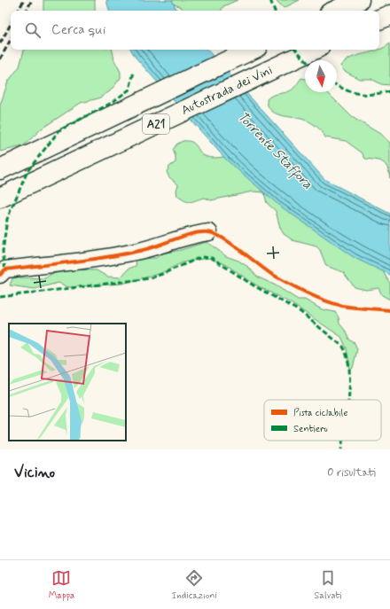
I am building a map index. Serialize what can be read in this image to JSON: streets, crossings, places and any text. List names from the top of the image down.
{
  "streets": {
    "highway": ["Autostrada dei Vini", "A21"]
  },
  "water": ["Torrente Staffora"],
  "legend": ["Pista ciclabile", "Sentiero"],
  "north": "bottom",
  "page": {
    "search": "Cerca qui",
    "heading": ["Vicino", "0 risultati"],
    "nav": ["Mappa", "Indicazioni", "Salvati"]
  }
}
